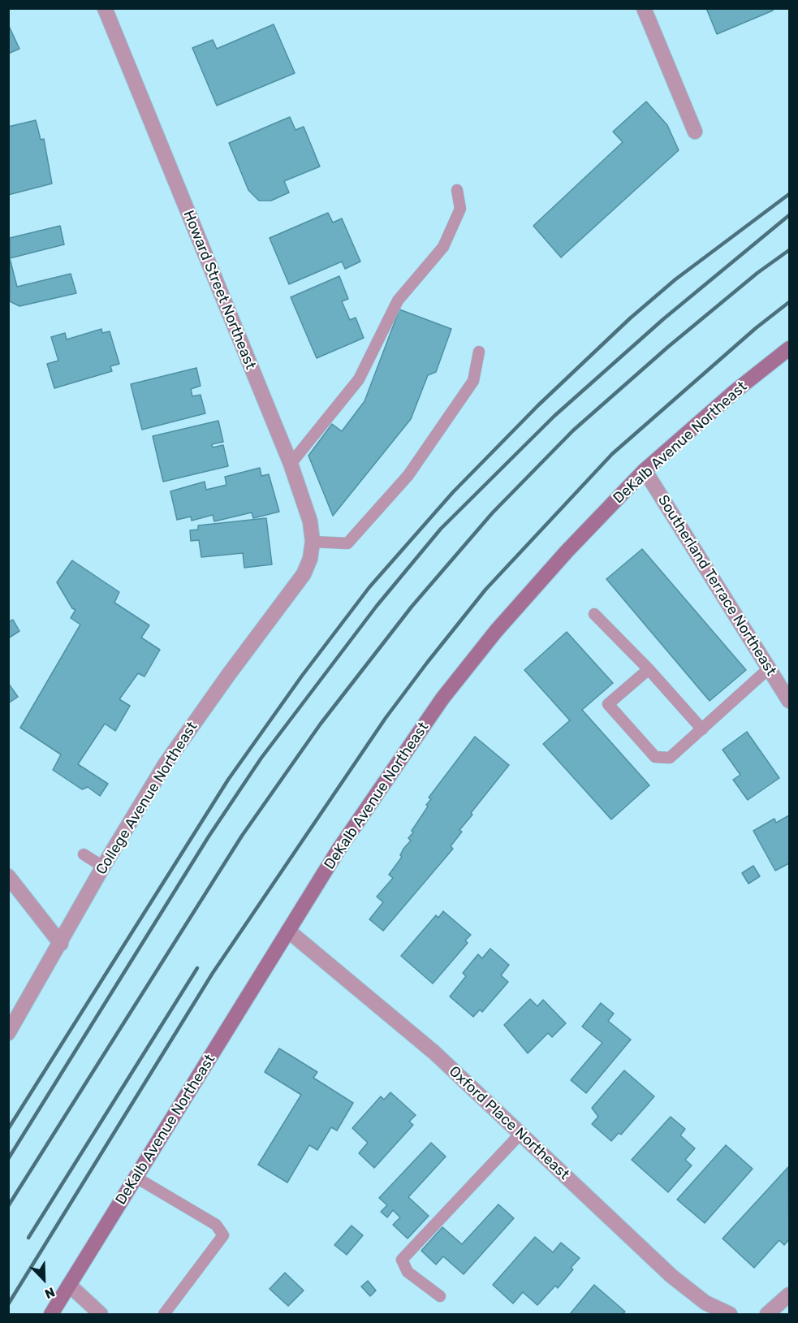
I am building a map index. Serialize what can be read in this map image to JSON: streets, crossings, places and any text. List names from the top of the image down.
{
  "streets": {
    "main road": ["DeKalb Avenue Northeast"],
    "street": [
      "Howard Street Northeast",
      "Southerland Terrace Northeast",
      "College Avenue Northeast",
      "Oxford Place Northeast"
    ]
  },
  "crossings": [
    ["Howard Street Northeast", "College Avenue Northeast"],
    ["DeKalb Avenue Northeast", "Southerland Terrace Northeast"],
    ["DeKalb Avenue Northeast", "Oxford Place Northeast"]
  ],
  "north": "bottom right"
}
